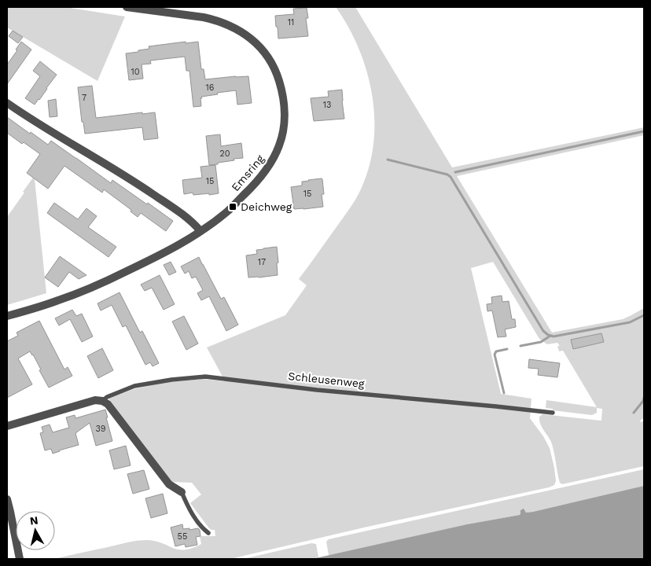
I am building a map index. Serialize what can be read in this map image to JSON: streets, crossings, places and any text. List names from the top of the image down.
{
  "streets": {
    "street": ["Emsring", "Schleusenweg"]
  },
  "places": {
    "transit": ["Deichweg"]
  },
  "house_numbers": [
    "11",
    "10",
    "16",
    "7",
    "13",
    "20",
    "15",
    "15",
    "17",
    "39",
    "55"
  ],
  "north": "top"
}
